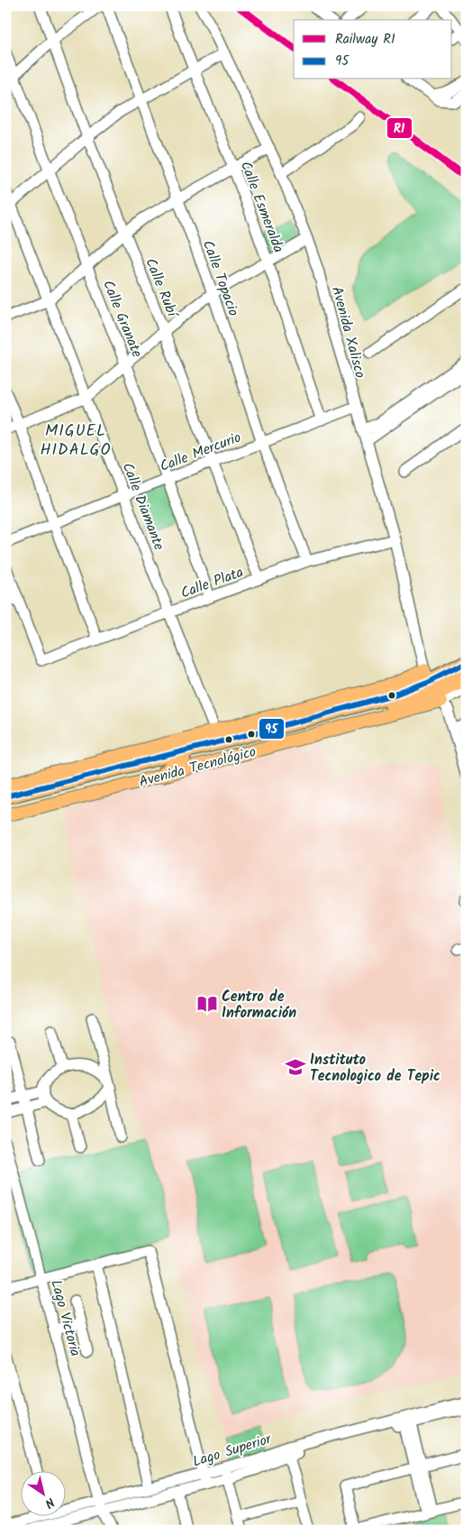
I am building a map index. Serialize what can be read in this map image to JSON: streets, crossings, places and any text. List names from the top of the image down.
{
  "streets": {
    "highway": ["Avenida Tecnológico"],
    "street": [
      "Calle Esmeralda",
      "Calle Topacio",
      "Calle Rubí",
      "Calle Granate",
      "Avenida Xalisco",
      "Calle Mercurio",
      "Calle Diamante",
      "Calle Plata",
      "Lago Victoria",
      "Lago Superior"
    ]
  },
  "crossings": [
    ["Calle Esmeralda", "Calle Mercurio"],
    ["Calle Topacio", "Calle Mercurio"],
    ["Calle Topacio", "Calle Plata"],
    ["Calle Rubí", "Calle Mercurio"],
    ["Calle Rubí", "Calle Plata"],
    ["Calle Granate", "Calle Mercurio"],
    ["Calle Granate", "Calle Plata"],
    ["Avenida Xalisco", "Calle Mercurio"],
    ["Avenida Xalisco", "Calle Plata"],
    ["Avenida Xalisco", "Avenida Tecnológico"],
    ["Calle Mercurio", "Calle Diamante"],
    ["Calle Diamante", "Calle Plata"],
    ["Calle Diamante", "Avenida Tecnológico"],
    ["Lago Victoria", "Lago Superior"]
  ],
  "districts": ["MIGUEL HIDALGO"],
  "places": {
    "library": ["Centro de Información"],
    "school or university": ["Instituto Tecnologico de Tepic"]
  },
  "lines": ["rail line R1", "transit line 95"],
  "legend": ["Railway R1", "95"],
  "north": "bottom right"
}
